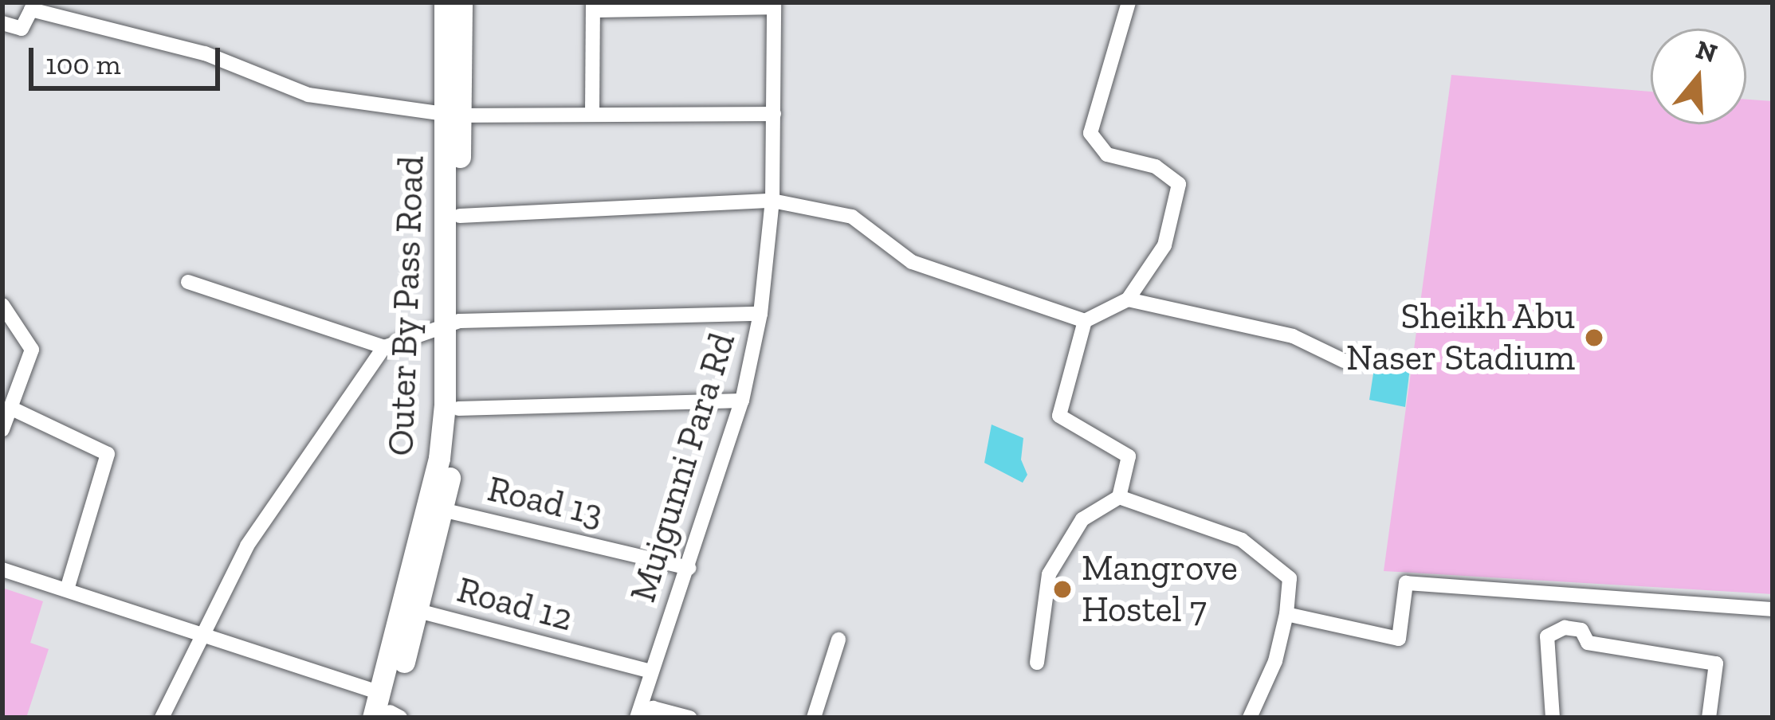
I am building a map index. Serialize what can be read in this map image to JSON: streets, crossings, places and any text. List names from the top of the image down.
{
  "streets": {
    "main road": ["Outer By Pass Road"],
    "street": ["Mujgunni Para Rd", "Road 13", "Road 12"]
  },
  "crossings": [
    ["Outer By Pass Road", "Road 13"],
    ["Outer By Pass Road", "Road 12"],
    ["Mujgunni Para Rd", "Road 13"],
    ["Mujgunni Para Rd", "Road 12"]
  ],
  "places": ["Sheikh Abu Naser Stadium", "Mangrove Hostel 7"],
  "scale_bar": "100 m",
  "north": "top"
}
